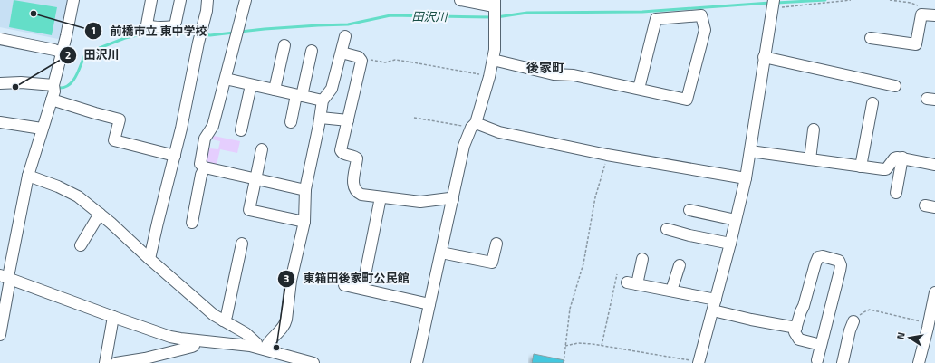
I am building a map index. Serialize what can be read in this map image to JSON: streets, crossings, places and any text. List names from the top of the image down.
{
  "districts": ["後家町"],
  "water": ["田沢川"],
  "places": ["前橋市立 東中学校", "田沢川", "東箱田後家町公民館"],
  "north": "left"
}
